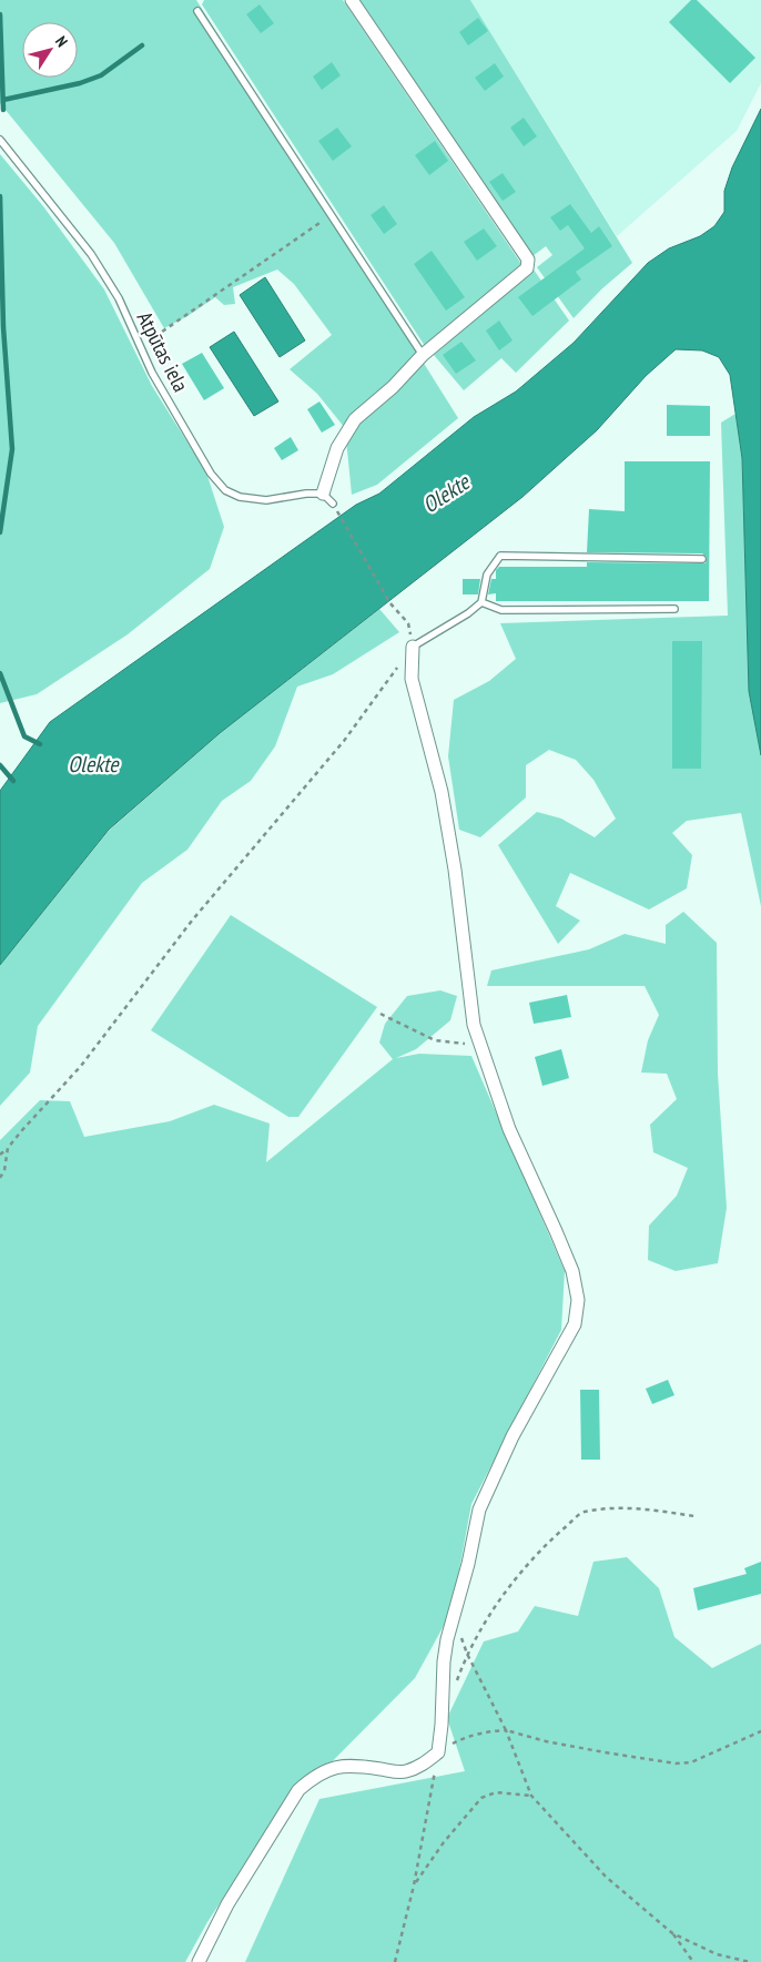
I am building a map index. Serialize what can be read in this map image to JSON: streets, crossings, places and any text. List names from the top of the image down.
{
  "streets": {
    "lane": ["Atpūtas iela"]
  },
  "water": ["Olekte"],
  "north": "top right"
}
